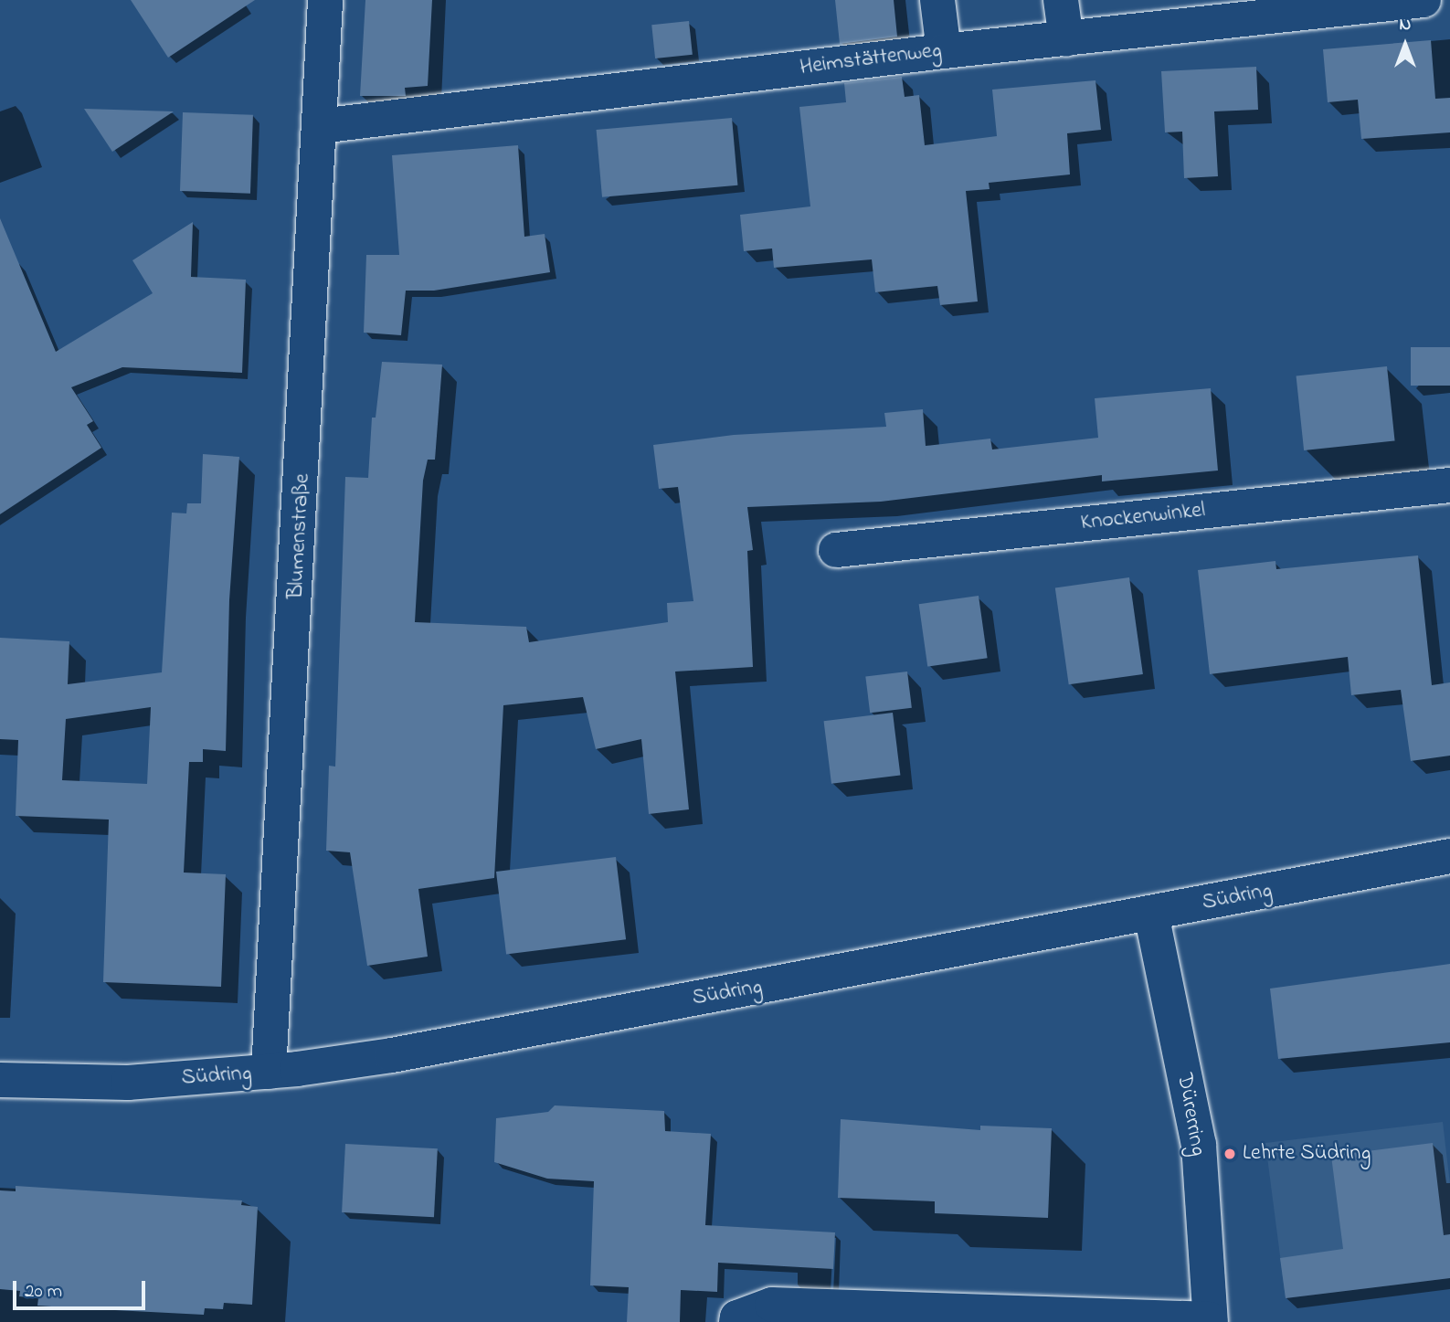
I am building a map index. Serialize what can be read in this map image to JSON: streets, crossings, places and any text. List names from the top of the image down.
{
  "streets": {
    "street": [
      "Heimstättenweg",
      "Knockenwinkel",
      "Blumenstraße",
      "Südring",
      "Dürerring"
    ]
  },
  "crossings": [
    ["Heimstättenweg", "Blumenstraße"],
    ["Blumenstraße", "Südring"],
    ["Südring", "Dürerring"]
  ],
  "places": ["Lehrte Südring"],
  "scale_bar": "20 m",
  "north": "top"
}
